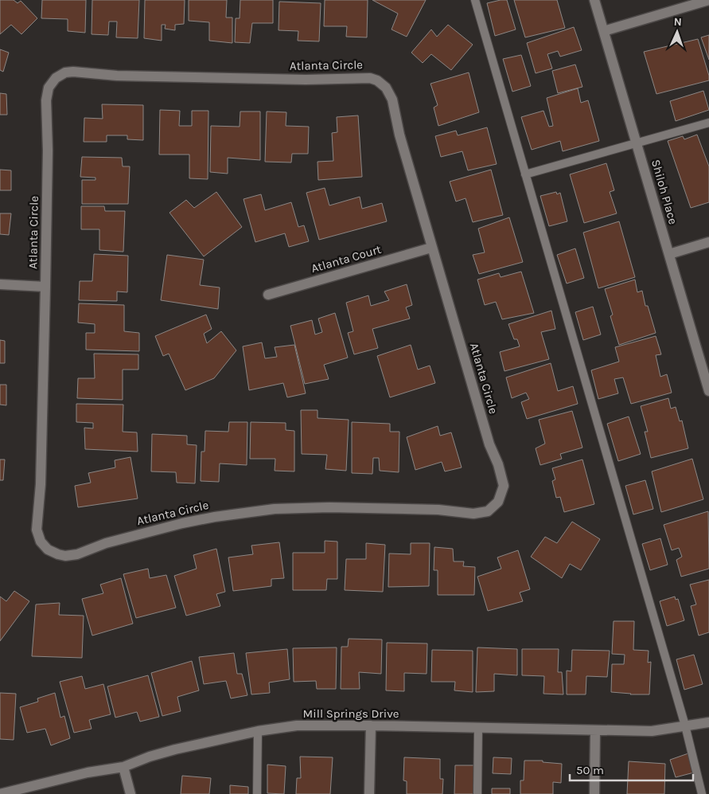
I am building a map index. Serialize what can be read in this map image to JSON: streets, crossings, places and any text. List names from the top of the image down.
{
  "streets": {
    "street": [
      "Atlanta Circle",
      "Shiloh Place",
      "Atlanta Court",
      "Mill Springs Drive"
    ]
  },
  "crossings": [
    ["Atlanta Circle", "Atlanta Court"]
  ],
  "scale_bar": "50 m",
  "north": "top"
}
